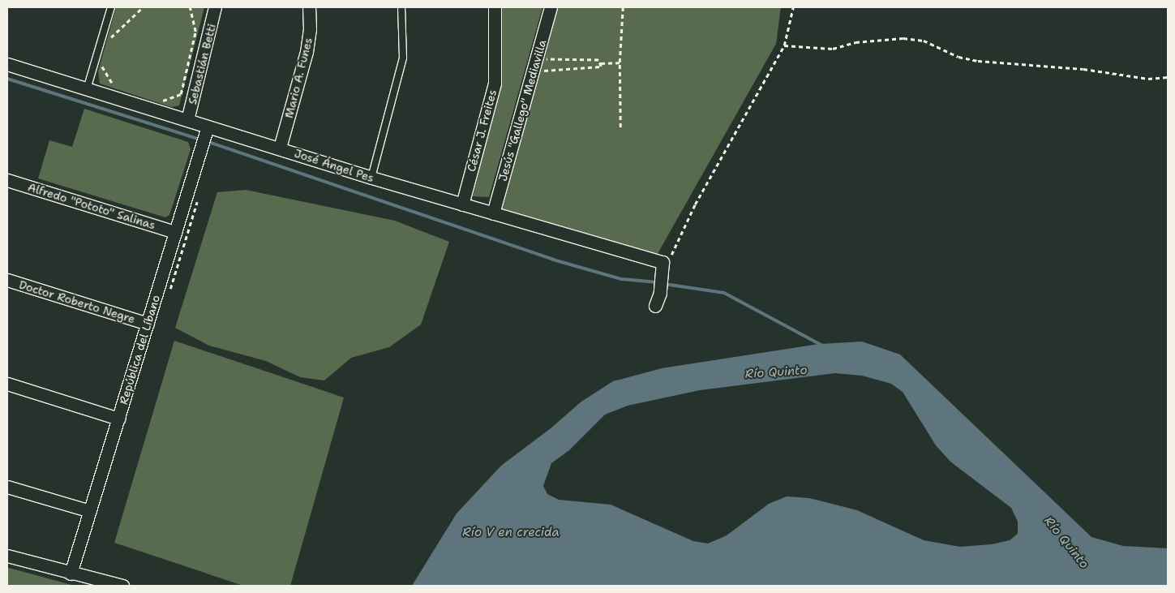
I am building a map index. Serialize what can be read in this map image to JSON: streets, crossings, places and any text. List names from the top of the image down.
{
  "streets": {
    "street": [
      "Sebastián Betti",
      "Mario A. Funes",
      "Jesús \"Gallego\" Mediavilla",
      "César J. Freites",
      "José Ángel Pes",
      "Alfredo \"Pototo\" Salinas",
      "Doctor Roberto Negre",
      "República del Líbano"
    ]
  },
  "crossings": [
    ["Sebastián Betti", "José Ángel Pes"],
    ["Mario A. Funes", "José Ángel Pes"],
    ["Jesús \"Gallego\" Mediavilla", "José Ángel Pes"],
    ["César J. Freites", "José Ángel Pes"],
    ["José Ángel Pes", "República del Líbano"],
    ["Alfredo \"Pototo\" Salinas", "República del Líbano"],
    ["Doctor Roberto Negre", "República del Líbano"]
  ],
  "water": ["Río Quinto", "Río V en crecida"]
}
